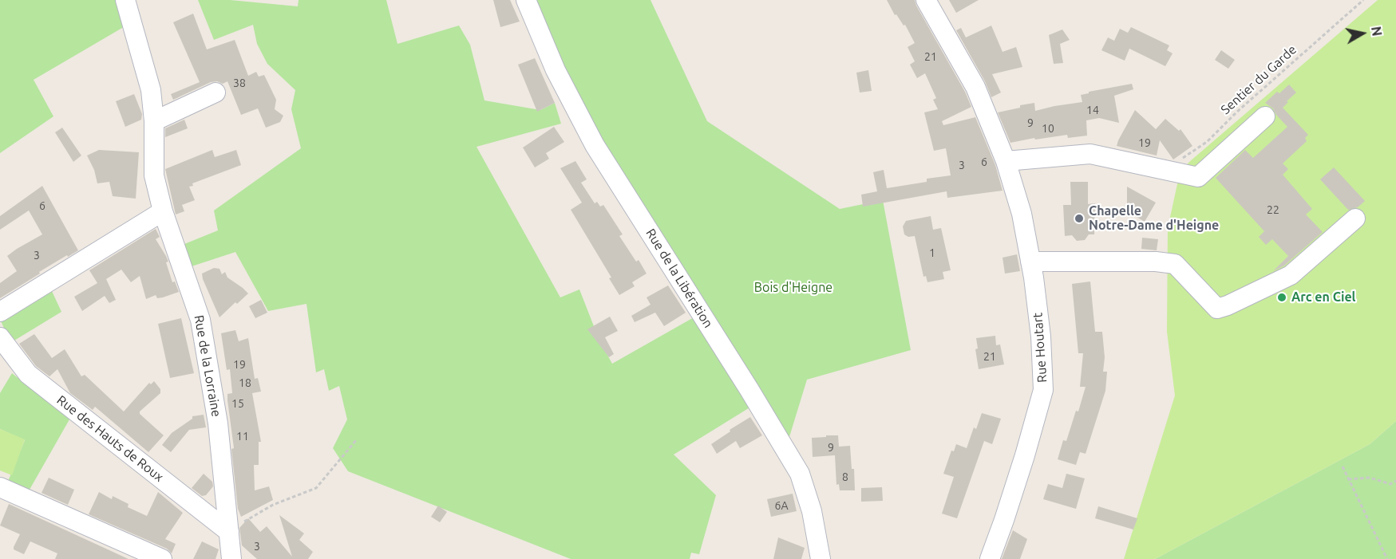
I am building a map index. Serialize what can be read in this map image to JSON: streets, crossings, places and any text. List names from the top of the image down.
{
  "streets": {
    "street": [
      "Rue de la Libération",
      "Rue Houtart",
      "Rue de la Lorraine",
      "Rue des Hauts de Roux"
    ],
    "path": ["Sentier du Garde"]
  },
  "crossings": [
    ["Rue de la Lorraine", "Rue des Hauts de Roux"]
  ],
  "parks": ["Bois d'Heigne"],
  "places": ["Chapelle Notre-Dame d'Heigne", "Arc en Ciel"],
  "house_numbers": [
    "21",
    "38",
    "14",
    "9",
    "10",
    "19",
    "6",
    "3",
    "6",
    "22",
    "1",
    "3",
    "21",
    "19",
    "18",
    "15",
    "11",
    "9",
    "8",
    "6A",
    "3"
  ],
  "north": "right"
}
